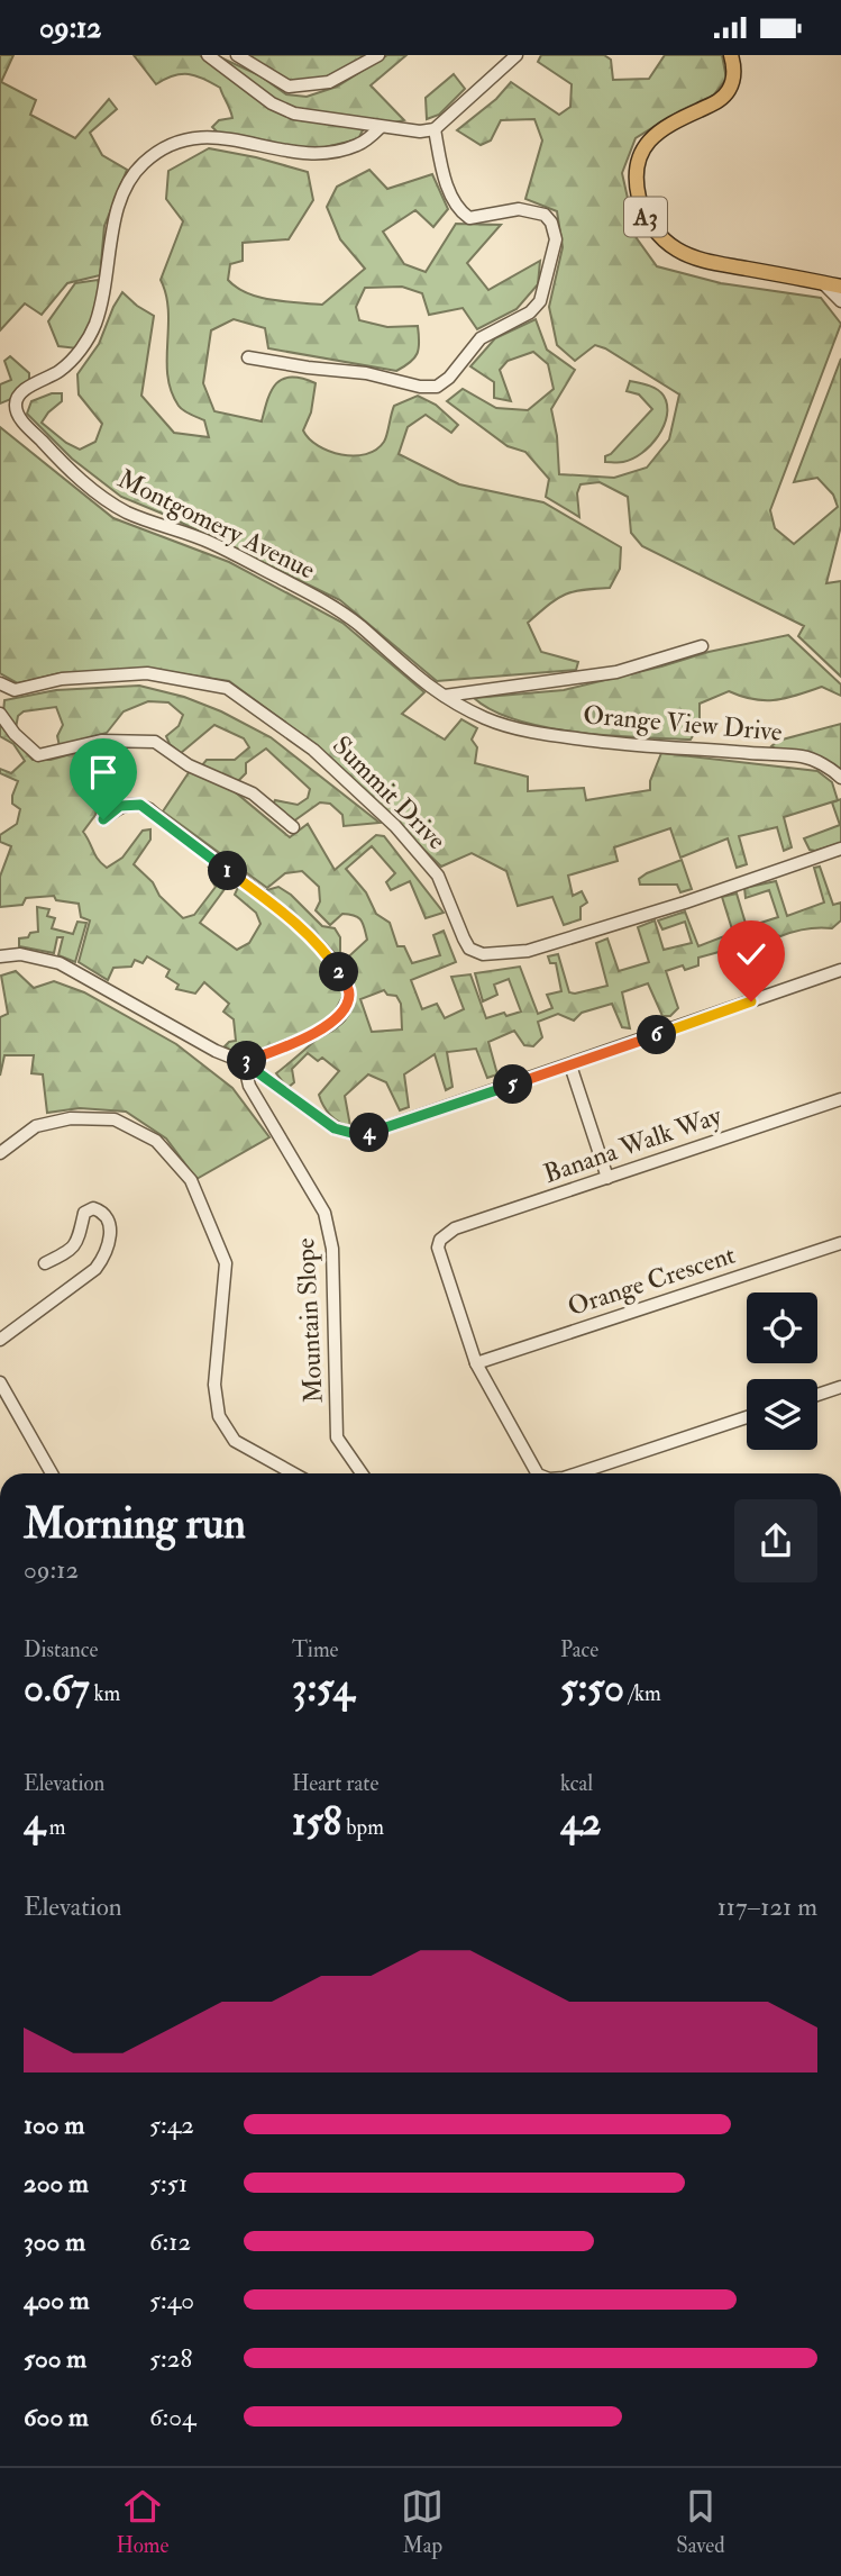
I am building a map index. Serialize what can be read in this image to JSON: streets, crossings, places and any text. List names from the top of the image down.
{
  "streets": {
    "main road": ["A3"],
    "street": [
      "Montgomery Avenue",
      "Orange View Drive",
      "Summit Drive",
      "Banana Walk Way",
      "Orange Crescent",
      "Mountain Slope"
    ]
  },
  "crossings": [
    ["Montgomery Avenue", "Orange View Drive"],
    ["Banana Walk Way", "Orange Crescent"]
  ],
  "page": {
    "status": "09:12",
    "pins": [
      "1",
      "2",
      "6",
      "3",
      "5",
      "4"
    ],
    "heading": ["Morning run", "09:12"],
    "stats": [
      ["Distance", "0.67 km"],
      ["Time", "3:54"],
      ["Pace", "5:50 /km"],
      ["Elevation", "4 m"],
      ["Heart rate", "158 bpm"],
      ["kcal", "42"]
    ],
    "chart": ["Elevation", "117–121 m"],
    "list": [
      {
        "name": "100 m",
        "note": "5:42"
      },
      {
        "name": "200 m",
        "note": "5:51"
      },
      {
        "name": "300 m",
        "note": "6:12"
      },
      {
        "name": "400 m",
        "note": "5:40"
      },
      {
        "name": "500 m",
        "note": "5:28"
      },
      {
        "name": "600 m",
        "note": "6:04"
      }
    ],
    "tabs": ["Home", "Map", "Saved"]
  }
}
